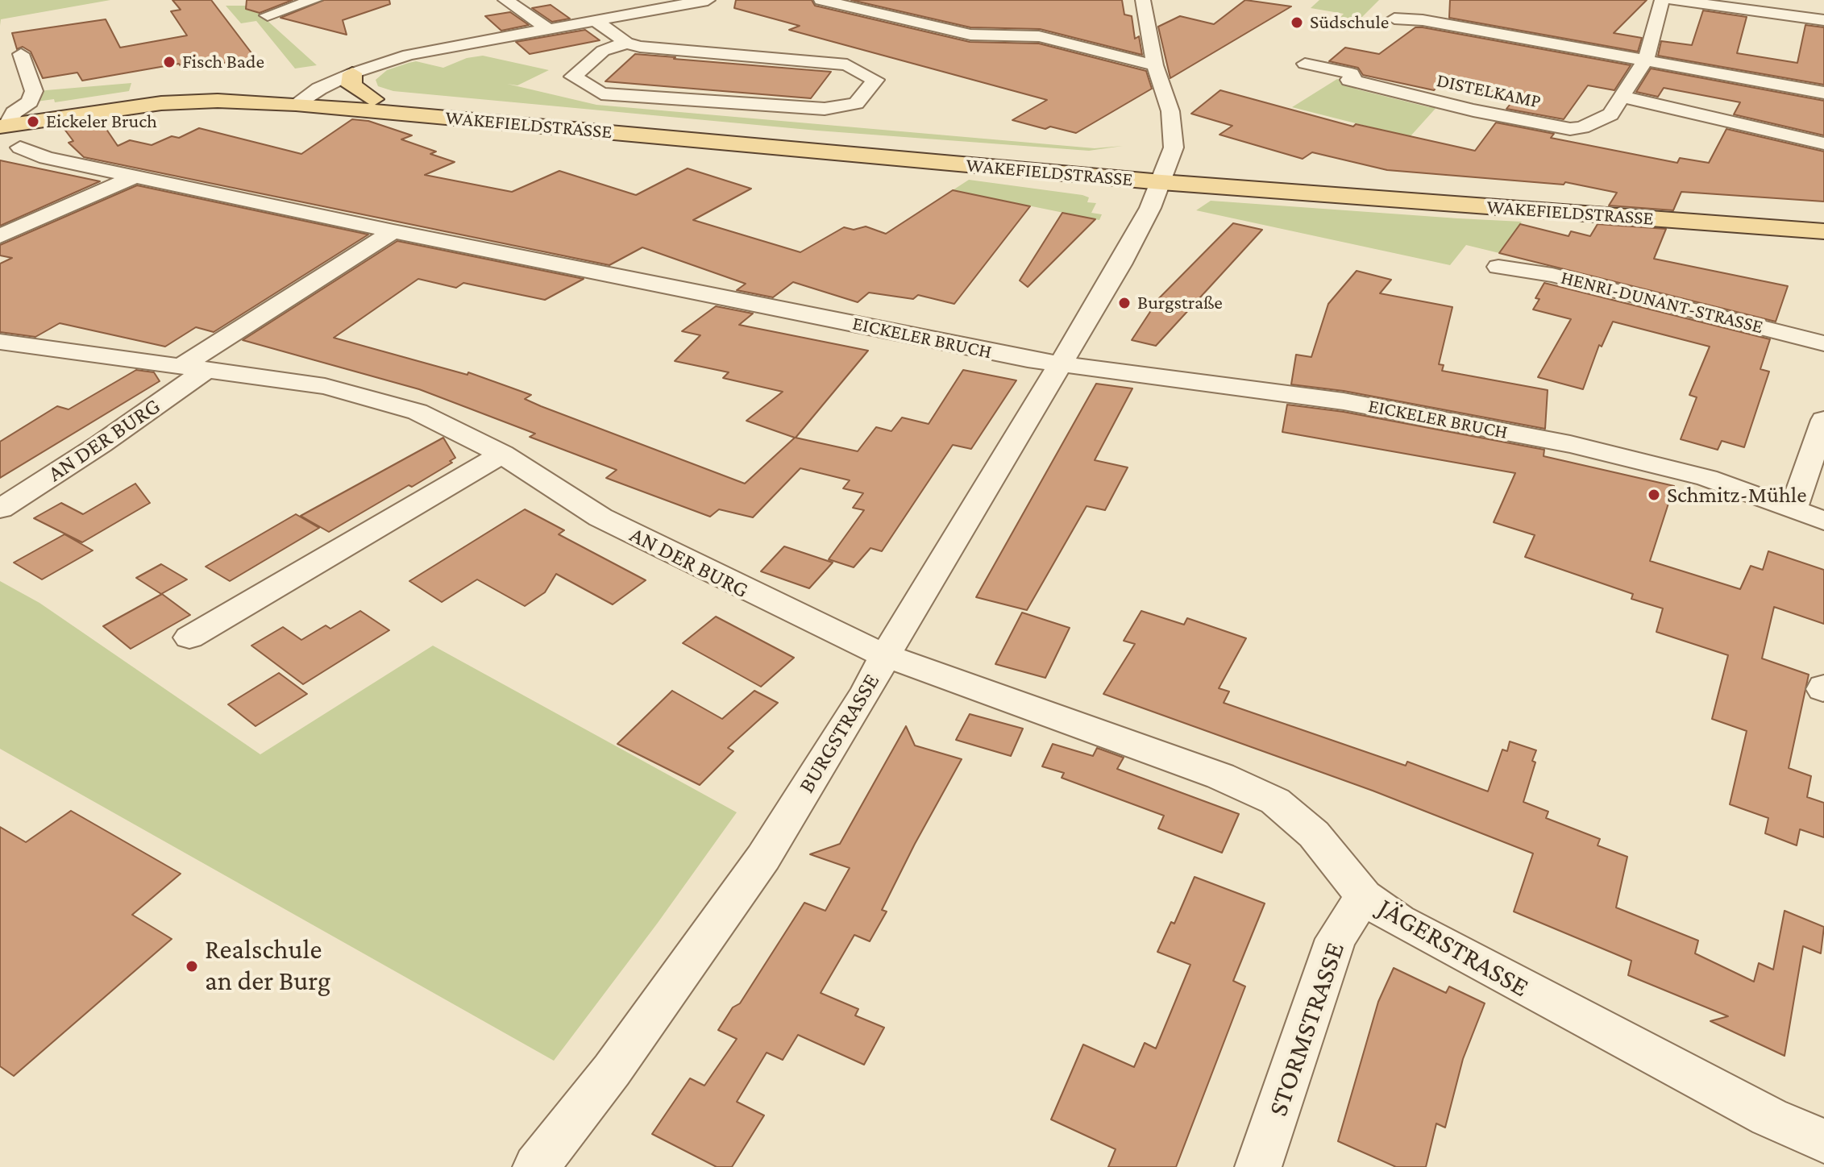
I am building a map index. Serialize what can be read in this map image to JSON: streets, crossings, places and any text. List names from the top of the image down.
{
  "streets": {
    "main road": ["WAKEFIELDSTRASSE"],
    "street": [
      "DISTELKAMP",
      "HENRI-DUNANT-STRASSE",
      "EICKELER BRUCH",
      "AN DER BURG",
      "BURGSTRASSE",
      "JÄGERSTRASSE",
      "STORMSTRASSE"
    ]
  },
  "crossings": [
    ["WAKEFIELDSTRASSE", "BURGSTRASSE"],
    ["EICKELER BRUCH", "AN DER BURG"],
    ["EICKELER BRUCH", "BURGSTRASSE"],
    ["AN DER BURG", "BURGSTRASSE"],
    ["AN DER BURG", "JÄGERSTRASSE"],
    ["BURGSTRASSE", "JÄGERSTRASSE"],
    ["JÄGERSTRASSE", "STORMSTRASSE"]
  ],
  "places": [
    "Südschule",
    "Fisch Bade",
    "Eickeler Bruch",
    "Burgstraße",
    "Schmitz-Mühle",
    "Realschule an der Burg"
  ]
}
